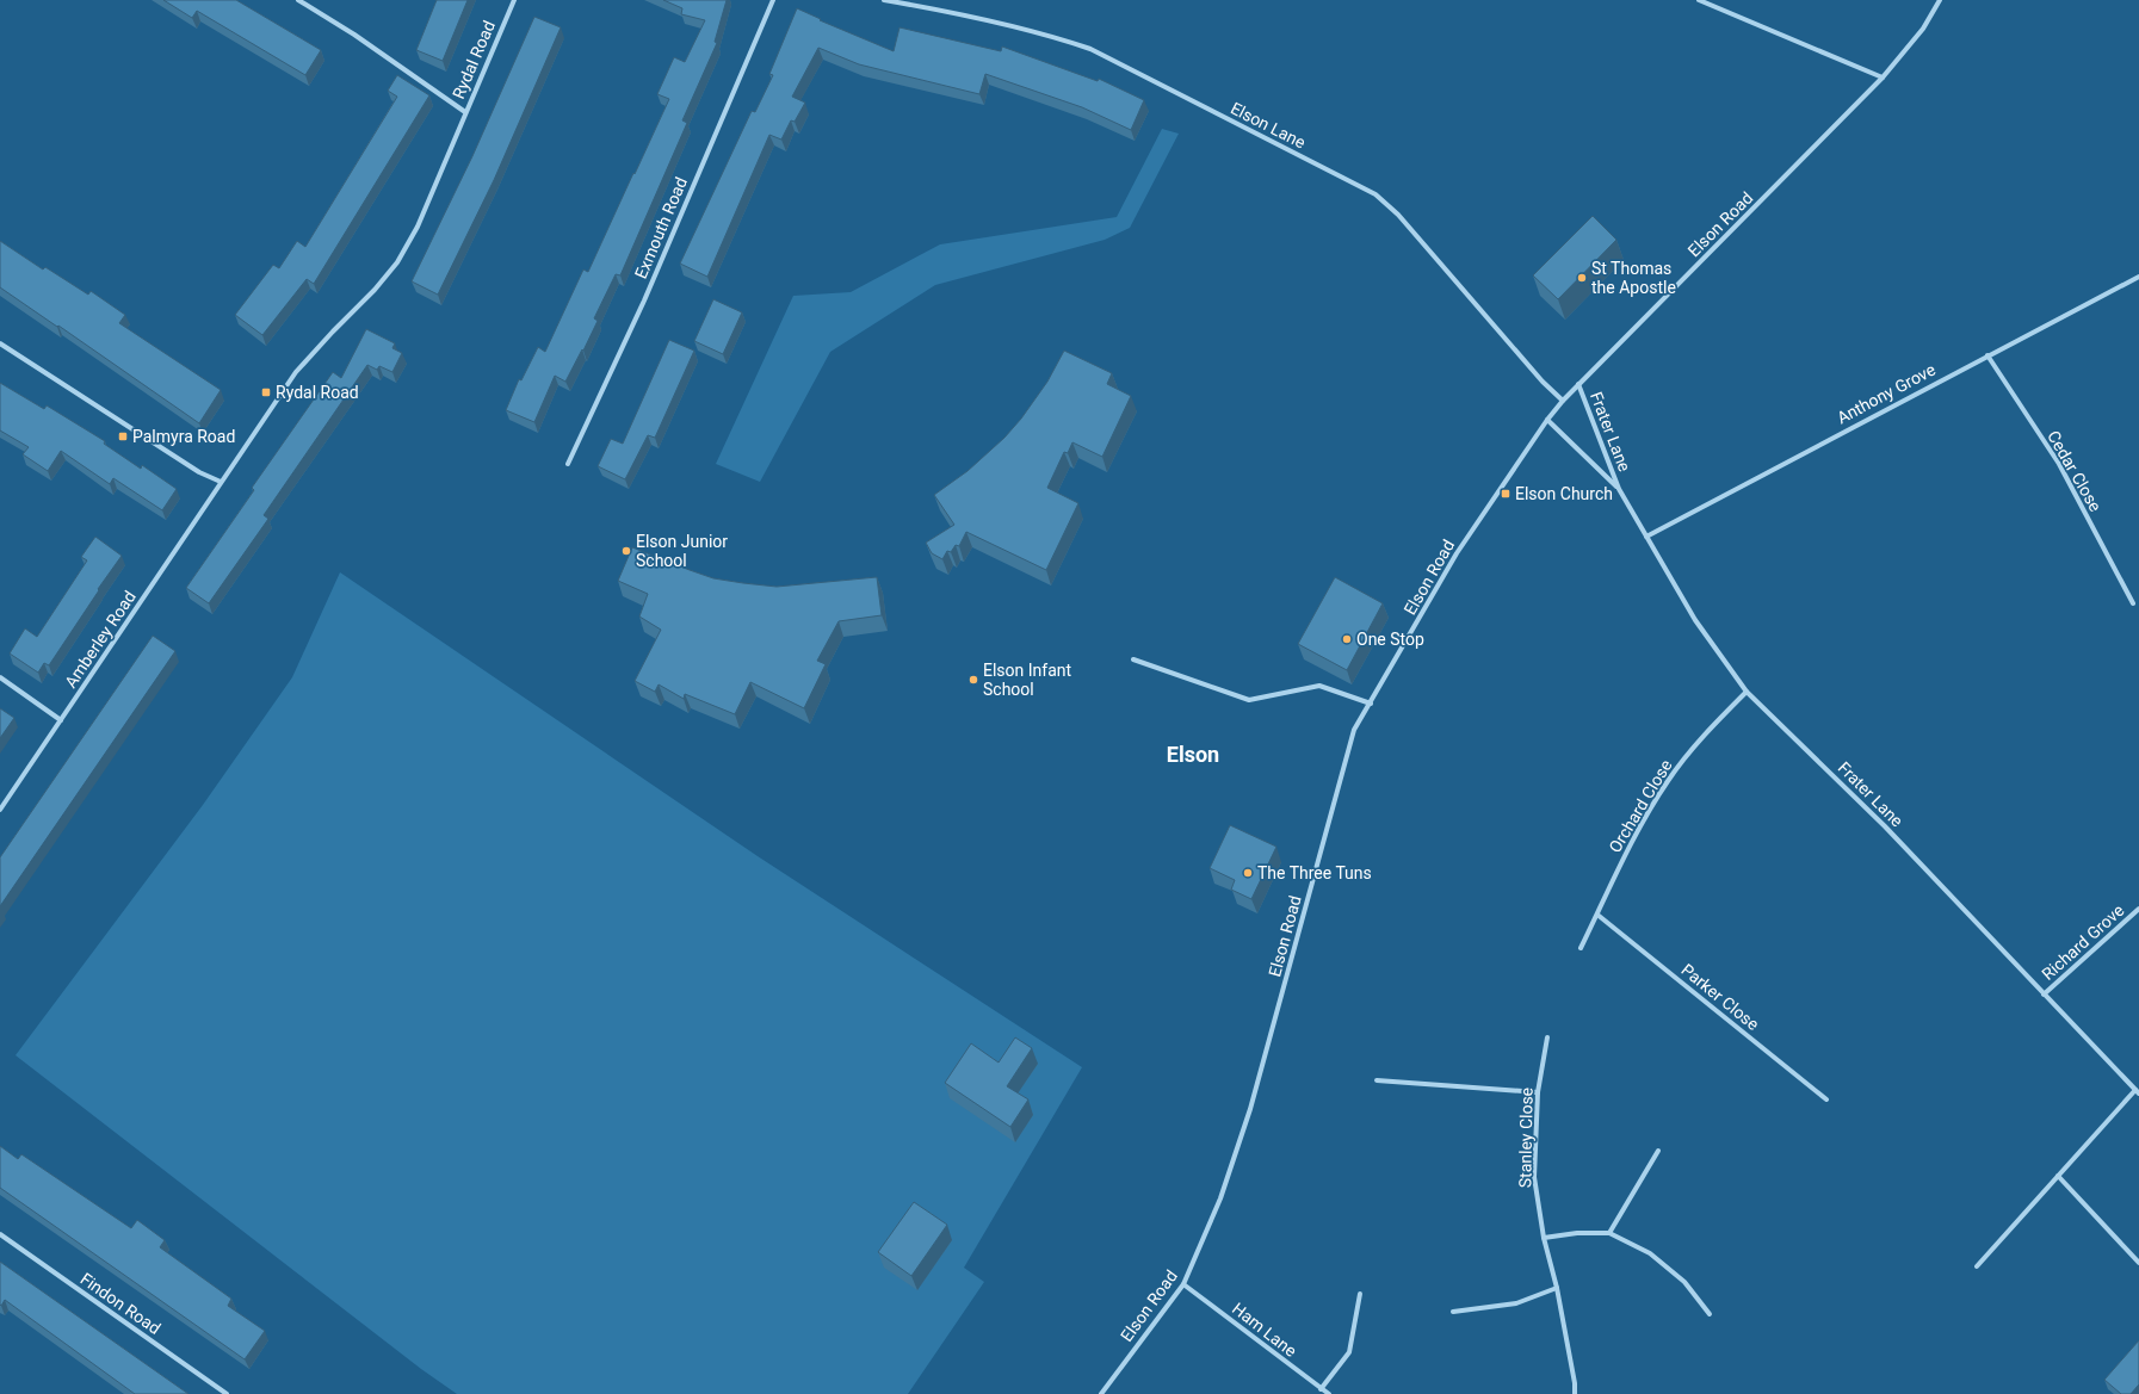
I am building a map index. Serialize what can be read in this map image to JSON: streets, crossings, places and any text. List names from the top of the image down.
{
  "streets": {
    "street": [
      "Rydal Road",
      "Elson Lane",
      "Elson Road",
      "Exmouth Road",
      "Anthony Grove",
      "Frater Lane",
      "Cedar Close",
      "Amberley Road",
      "Orchard Close",
      "Richard Grove",
      "Parker Close",
      "Stanley Close",
      "Findon Road",
      "Ham Lane"
    ]
  },
  "crossings": [
    ["Rydal Road", "Amberley Road"],
    ["Elson Lane", "Elson Road"],
    ["Elson Road", "Frater Lane"],
    ["Elson Road", "Ham Lane"],
    ["Anthony Grove", "Frater Lane"],
    ["Anthony Grove", "Cedar Close"],
    ["Frater Lane", "Orchard Close"],
    ["Frater Lane", "Richard Grove"],
    ["Orchard Close", "Parker Close"]
  ],
  "districts": ["Elson"],
  "places": {
    "other": [
      "St Thomas the Apostle",
      "Elson Junior School",
      "One Stop",
      "Elson Infant School",
      "The Three Tuns"
    ],
    "transit": ["Rydal Road", "Palmyra Road", "Elson Church"]
  }
}
